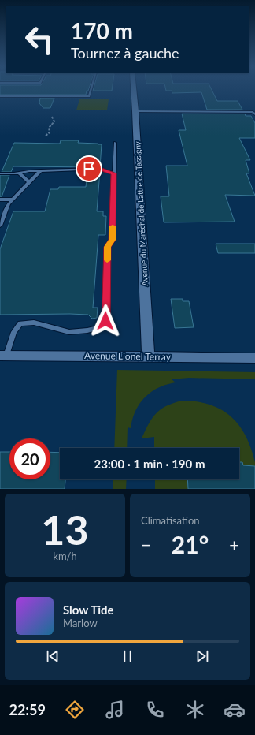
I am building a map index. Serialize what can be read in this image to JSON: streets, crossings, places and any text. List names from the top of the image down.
{
  "streets": {
    "street": ["Avenue du Maréchal de Lattre de Tassigny", "Avenue Lionel Terray"]
  },
  "crossings": [
    ["Avenue du Maréchal de Lattre de Tassigny", "Avenue Lionel Terray"]
  ],
  "page": {
    "turn": ["170 m", "Tournez à gauche"],
    "limit": "20",
    "trip": "23:00 · 1 min · 190 m",
    "tile": [
      ["13", "km/h"],
      "Climatisation"
    ],
    "heat": ["−", "21°", "+"],
    "song": ["Slow Tide", "Marlow"],
    "tabs": "22:59"
  }
}
